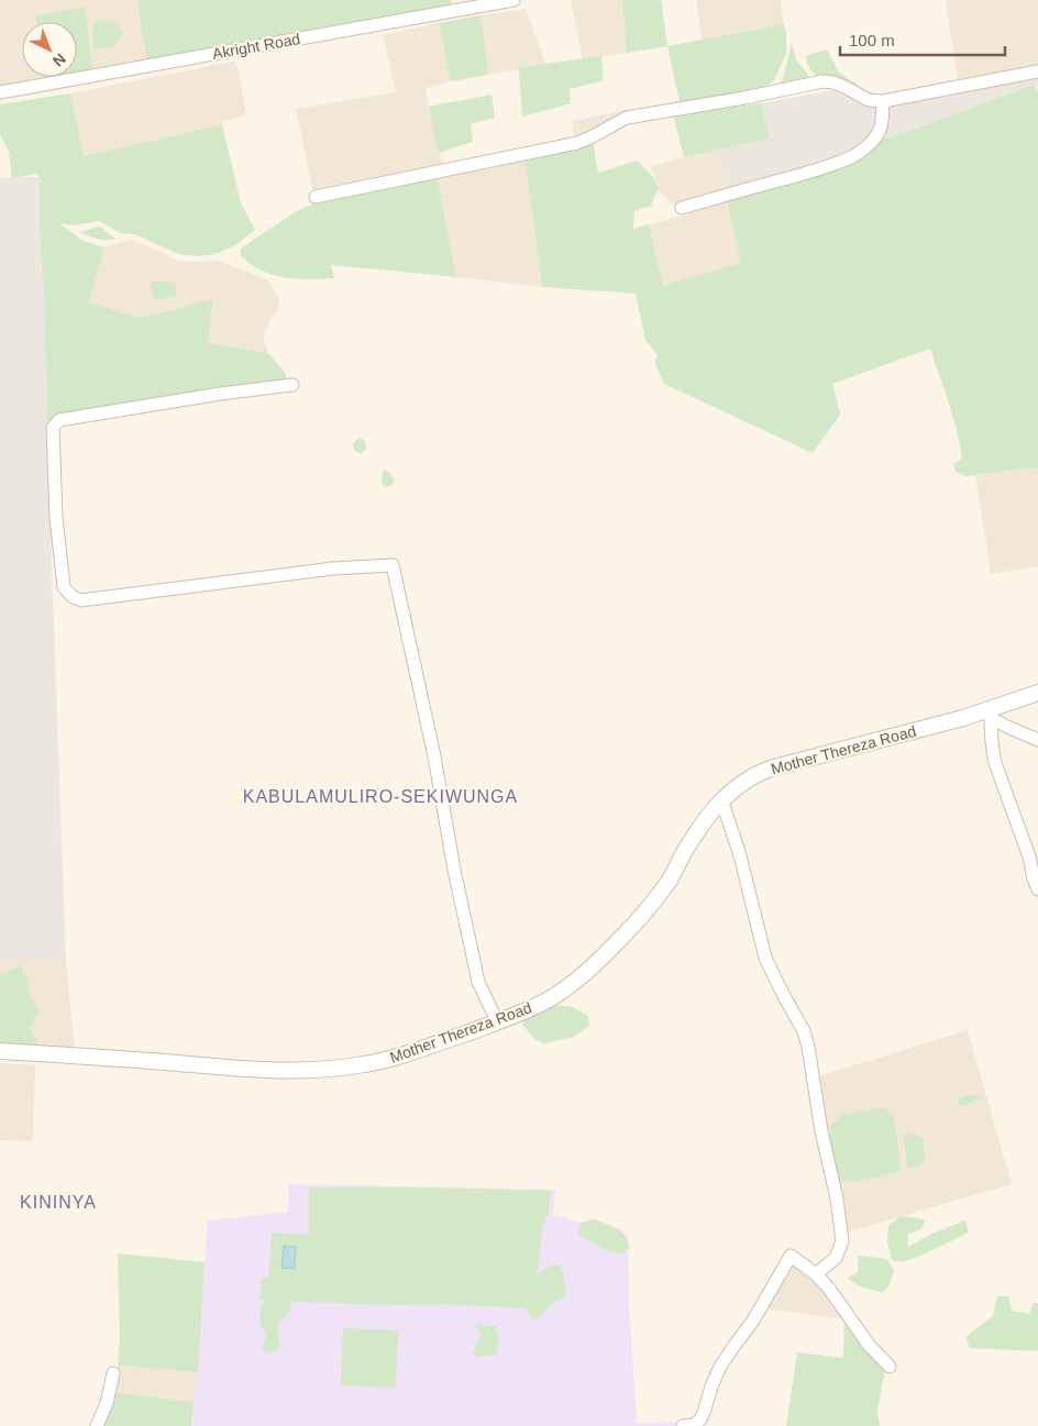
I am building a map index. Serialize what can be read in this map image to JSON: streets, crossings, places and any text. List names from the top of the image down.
{
  "streets": {
    "street": ["Akright Road", "Mother Thereza Road"]
  },
  "districts": ["KABULAMULIRO-SEKIWUNGA", "KININYA"],
  "scale_bar": "100 m",
  "north": "bottom right"
}
